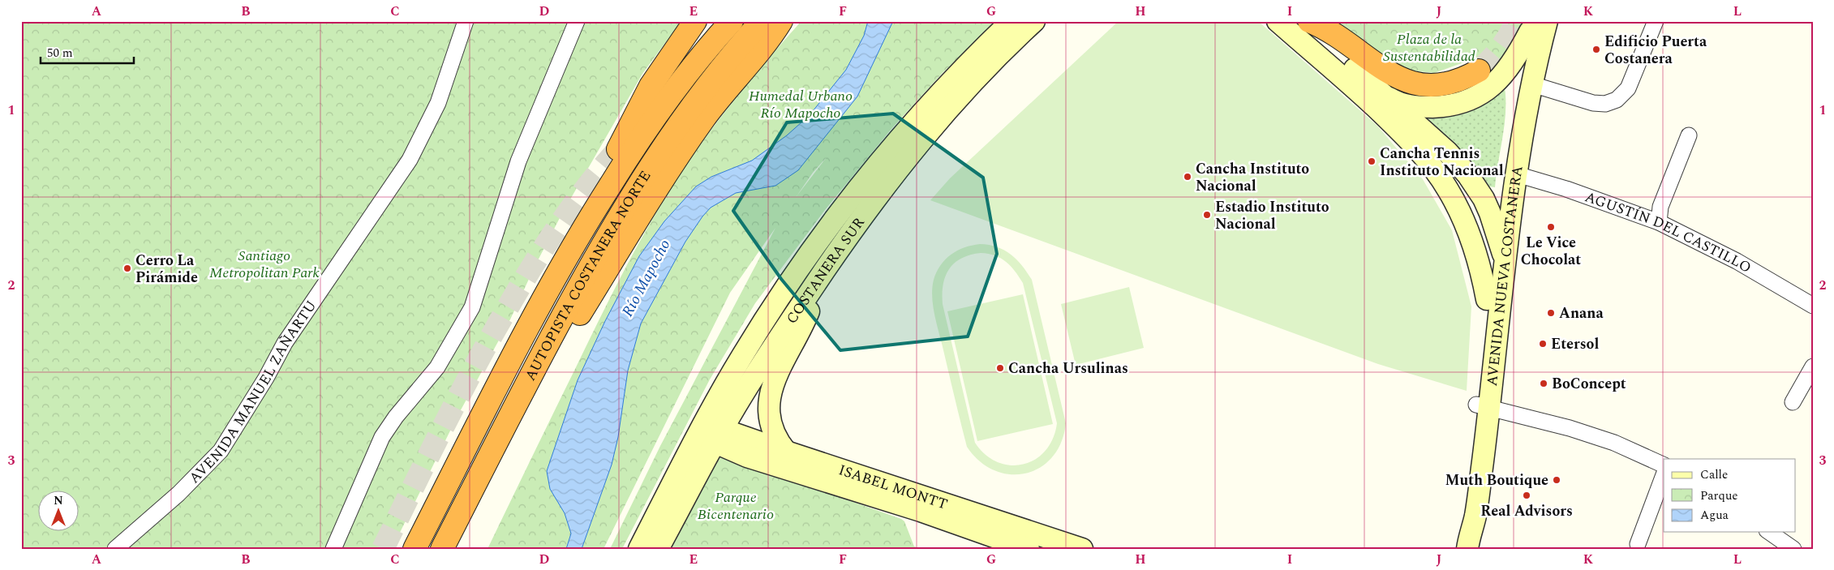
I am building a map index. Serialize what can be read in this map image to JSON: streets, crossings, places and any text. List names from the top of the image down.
{
  "streets": {
    "highway": ["AUTOPISTA COSTANERA NORTE"],
    "main road": ["COSTANERA SUR", "AVENIDA NUEVA COSTANERA", "ISABEL MONTT"],
    "street": ["AGUSTÍN DEL CASTILLO", "AVENIDA MANUEL ZAÑARTU"]
  },
  "crossings": [
    ["AGUSTÍN DEL CASTILLO", "AVENIDA NUEVA COSTANERA"],
    ["COSTANERA SUR", "ISABEL MONTT"]
  ],
  "water": ["Río Mapocho"],
  "parks": [
    "Plaza de la Sustentabilidad",
    "Humedal Urbano Río Mapocho",
    "Santiago Metropolitan Park",
    "Parque Bicentenario"
  ],
  "places": [
    "Edificio Puerta Costanera",
    "Cancha Tennis Instituto Nacional",
    "Cancha Instituto Nacional",
    "Estadio Instituto Nacional",
    "Le Vice Chocolat",
    "Cerro La Pirámide",
    "Anana",
    "Etersol",
    "Cancha Ursulinas",
    "BoConcept",
    "Muth Boutique",
    "Real Advisors"
  ],
  "legend": ["Calle", "Parque", "Agua"],
  "scale_bar": "50 m",
  "north": "top",
  "grid": {
    "columns": [
      "A",
      "B",
      "C",
      "D",
      "E",
      "F",
      "G",
      "H",
      "I",
      "J",
      "K",
      "L"
    ],
    "rows": ["1", "2", "3"]
  }
}
